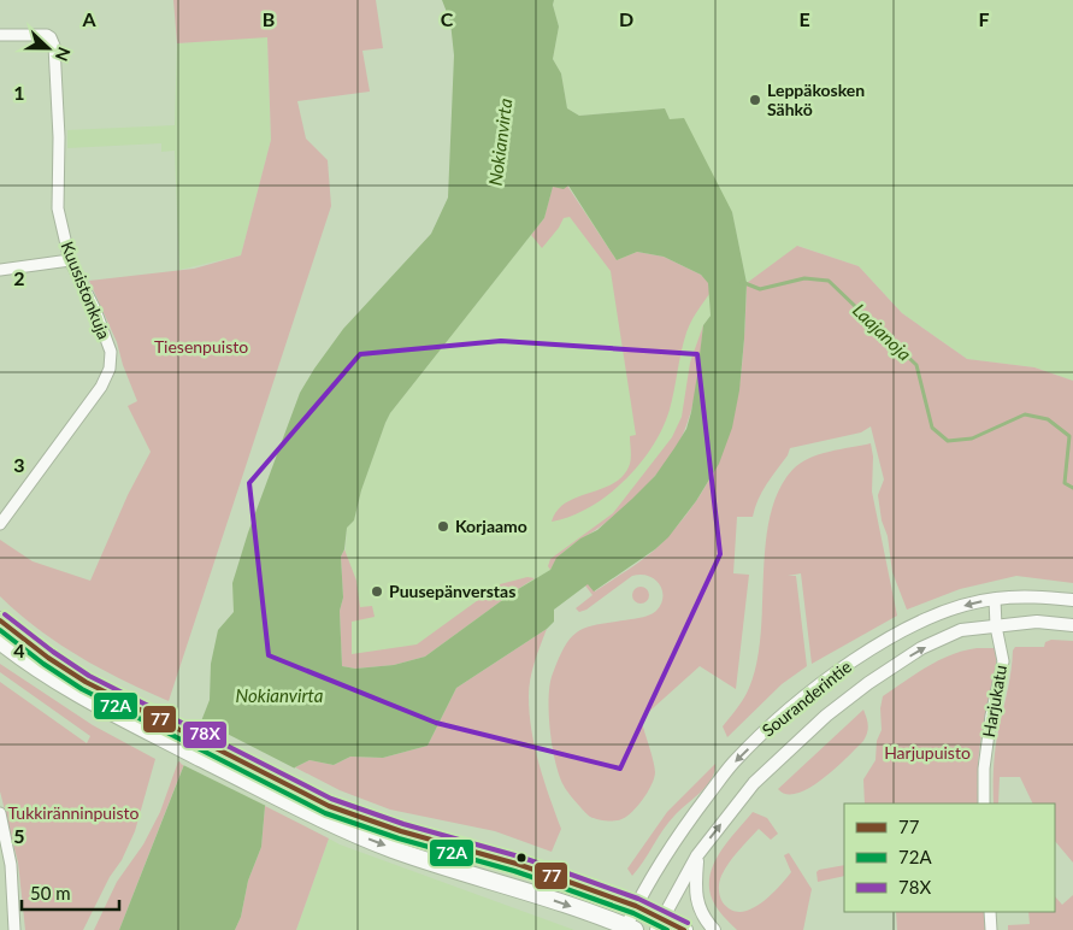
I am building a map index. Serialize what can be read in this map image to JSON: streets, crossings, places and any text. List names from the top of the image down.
{
  "streets": {
    "street": ["Kuusistonkuja", "Souranderintie", "Harjukatu"]
  },
  "crossings": [
    ["Souranderintie", "Harjukatu"]
  ],
  "water": ["Nokianvirta", "Laajanoja"],
  "parks": ["Tiesenpuisto", "Harjupuisto", "Tukkiränninpuisto"],
  "places": ["Leppäkosken Sähkö", "Korjaamo", "Puusepänverstas"],
  "lines": ["transit line 78X", "transit line 77", "transit line 72A"],
  "legend": ["77", "72A", "78X"],
  "scale_bar": "50 m",
  "north": "right",
  "grid": {
    "columns": [
      "A",
      "B",
      "C",
      "D",
      "E",
      "F"
    ],
    "rows": [
      "1",
      "2",
      "3",
      "4",
      "5"
    ]
  }
}
